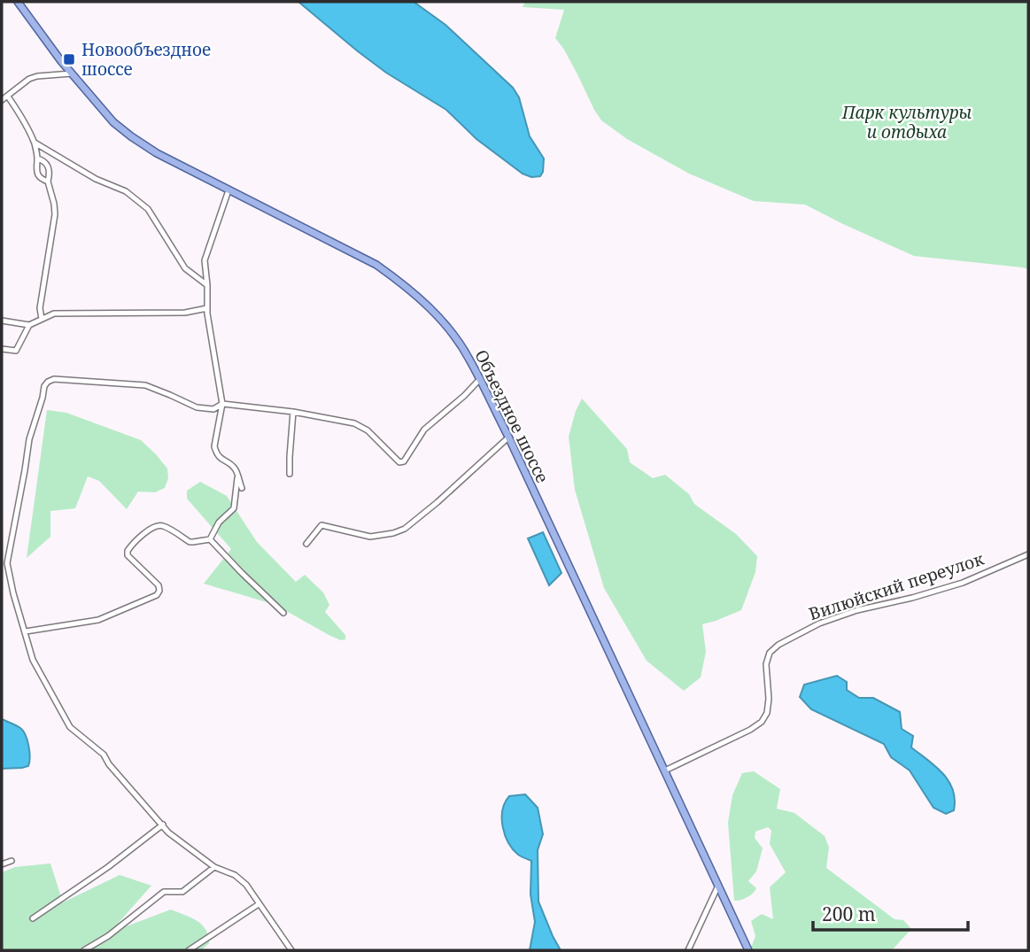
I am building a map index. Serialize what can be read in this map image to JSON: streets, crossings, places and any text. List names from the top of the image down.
{
  "streets": {
    "main road": ["Объездное шоссе"],
    "street": ["Вилюйский переулок"]
  },
  "crossings": [
    ["Объездное шоссе", "Вилюйский переулок"]
  ],
  "parks": ["Парк культуры и отдыха"],
  "places": {
    "transit": ["Новообъездное шоссе"]
  },
  "scale_bar": "200 m"
}
